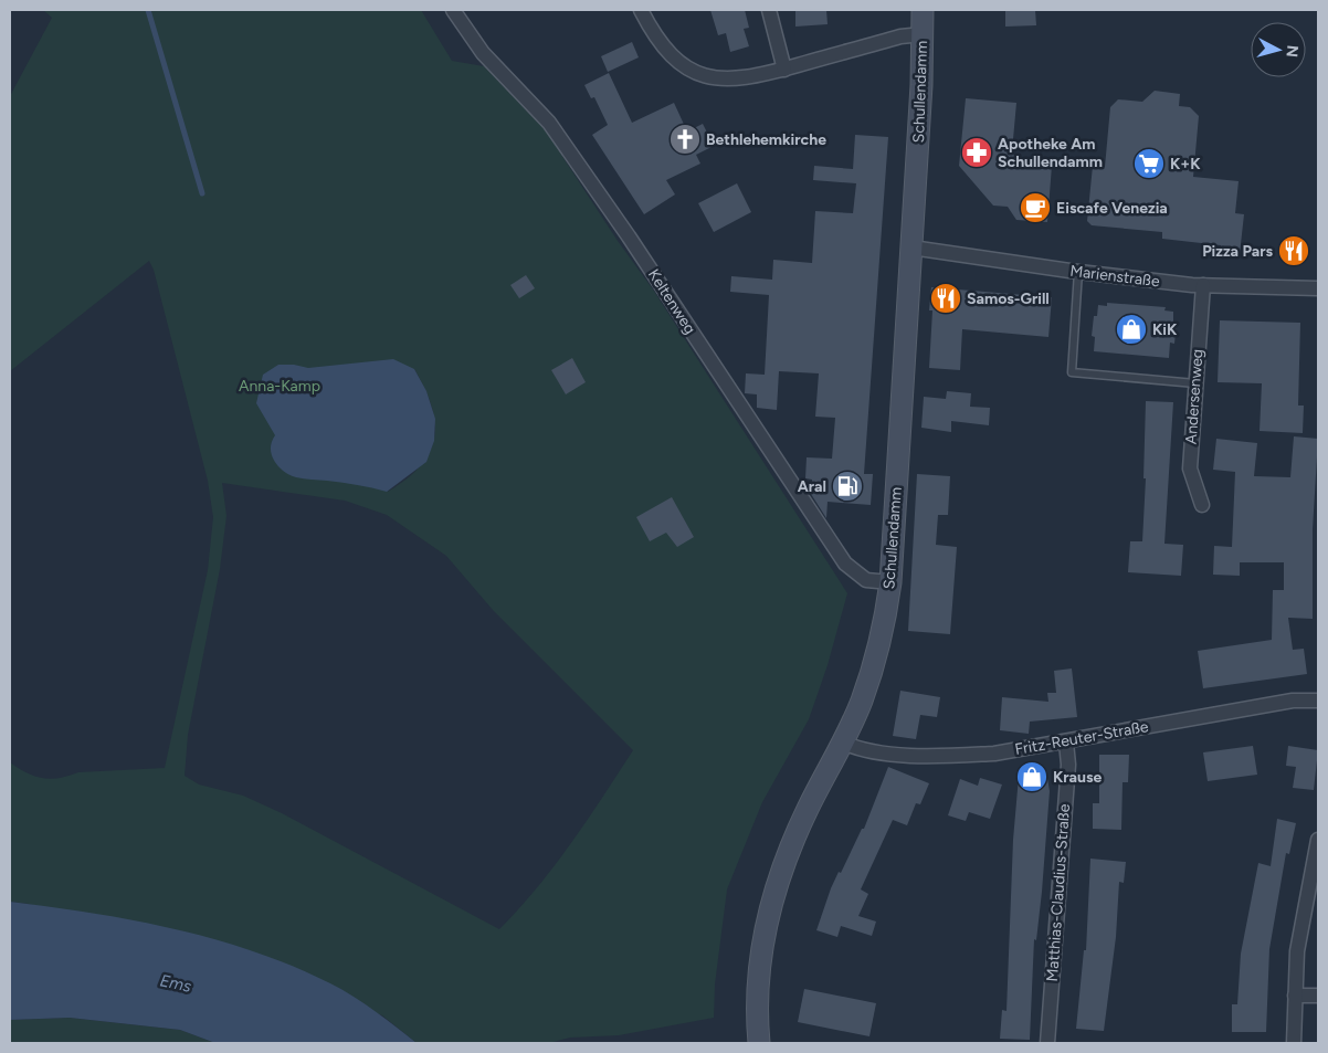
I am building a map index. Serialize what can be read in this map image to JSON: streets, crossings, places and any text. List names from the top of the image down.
{
  "streets": {
    "main road": ["Schullendamm"],
    "street": [
      "Marienstraße",
      "Keltenweg",
      "Andersenweg",
      "Fritz-Reuter-Straße",
      "Matthias-Claudius-Straße"
    ]
  },
  "crossings": [
    ["Schullendamm", "Marienstraße"],
    ["Schullendamm", "Keltenweg"],
    ["Schullendamm", "Fritz-Reuter-Straße"],
    ["Marienstraße", "Andersenweg"],
    ["Fritz-Reuter-Straße", "Matthias-Claudius-Straße"]
  ],
  "water": ["Ems"],
  "parks": ["Anna-Kamp"],
  "places": {
    "church": ["Bethlehemkirche"],
    "pharmacy": ["Apotheke Am Schullendamm"],
    "supermarket": ["K+K"],
    "cafe": ["Eiscafe Venezia"],
    "restaurant": ["Pizza Pars", "Samos-Grill"],
    "shop": ["KiK", "Krause"],
    "fuel station": ["Aral"]
  },
  "north": "right"
}
